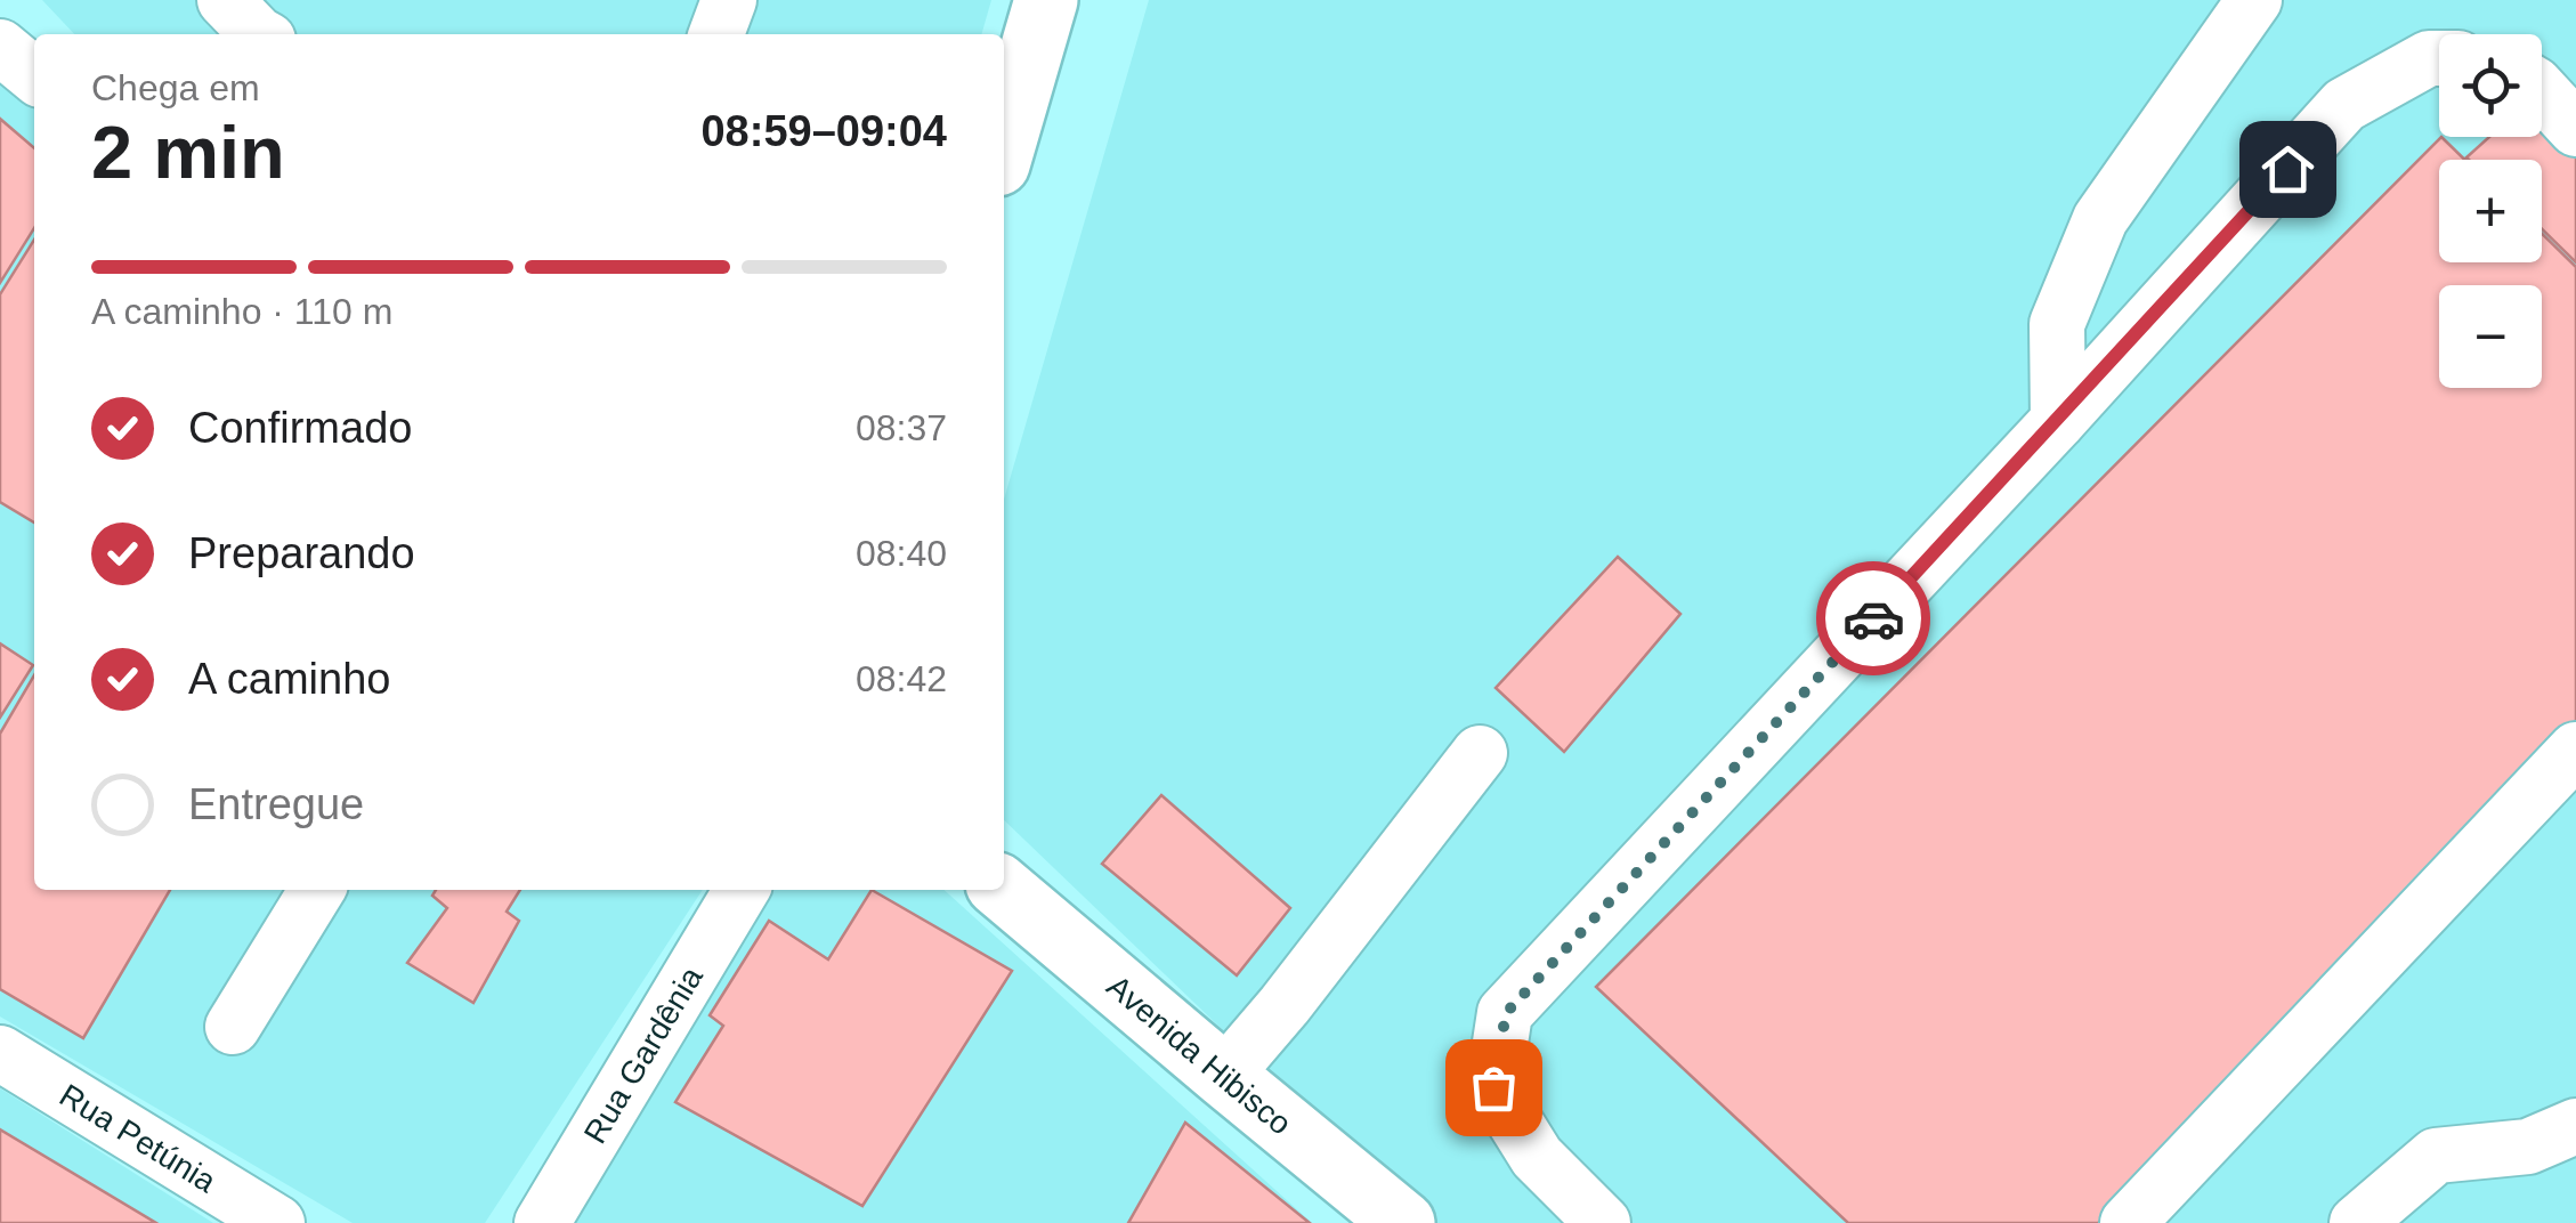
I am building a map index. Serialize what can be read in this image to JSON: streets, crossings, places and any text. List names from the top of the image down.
{
  "streets": {
    "main road": ["Avenida Hibisco"],
    "street": ["Rua Gardênia", "Rua Petúnia"]
  },
  "page": {
    "map_buttons": ["+", "−"],
    "heading": ["2 min", "Chega em", "08:59–09:04"],
    "bar": "A caminho · 110 m",
    "list": [
      ["Confirmado", "08:37"],
      ["Preparando", "08:40"],
      ["A caminho", "08:42"],
      "Entregue"
    ]
  }
}
